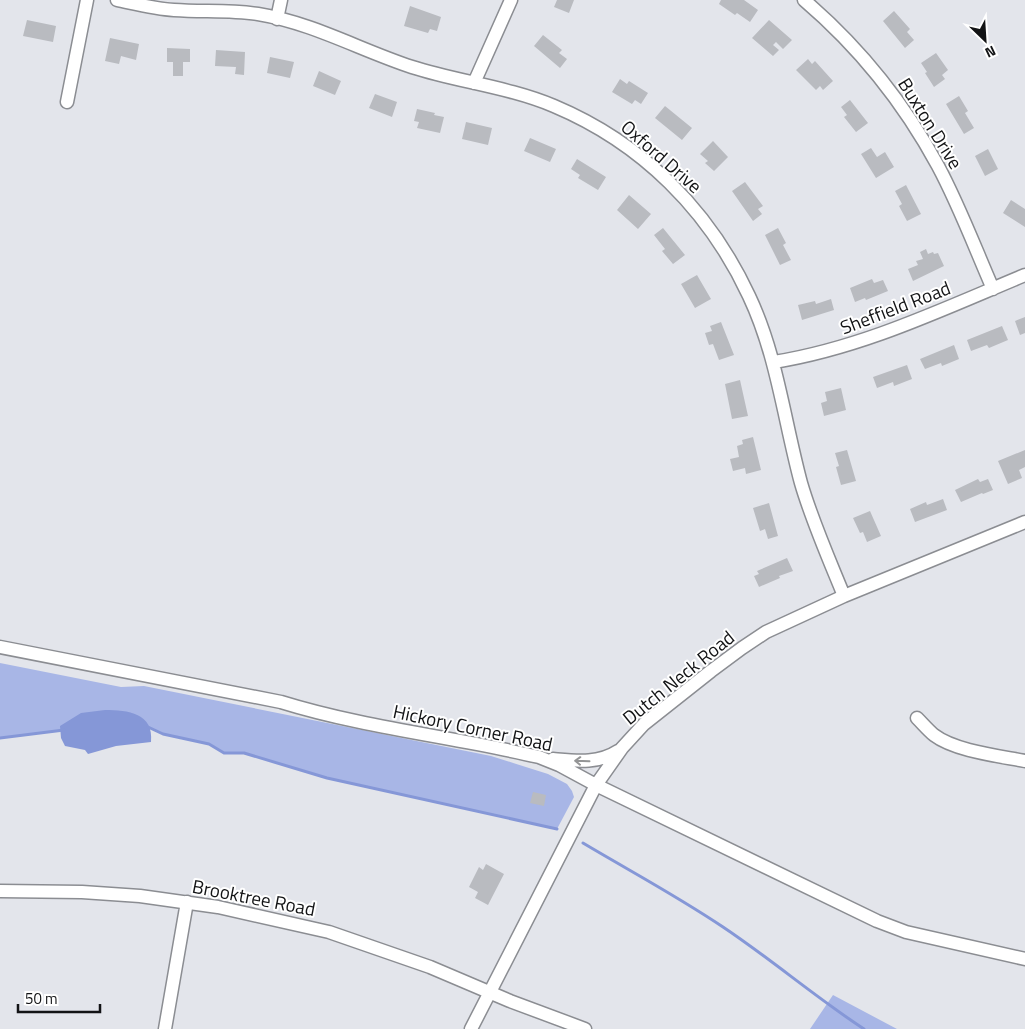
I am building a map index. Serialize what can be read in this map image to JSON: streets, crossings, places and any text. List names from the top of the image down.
{
  "streets": {
    "street": [
      "Buxton Drive",
      "Oxford Drive",
      "Sheffield Road",
      "Dutch Neck Road",
      "Hickory Corner Road",
      "Brooktree Road"
    ]
  },
  "crossings": [
    ["Buxton Drive", "Sheffield Road"],
    ["Oxford Drive", "Sheffield Road"],
    ["Oxford Drive", "Dutch Neck Road"],
    ["Dutch Neck Road", "Hickory Corner Road"],
    ["Dutch Neck Road", "Brooktree Road"]
  ],
  "scale_bar": "50 m",
  "north": "bottom right"
}
